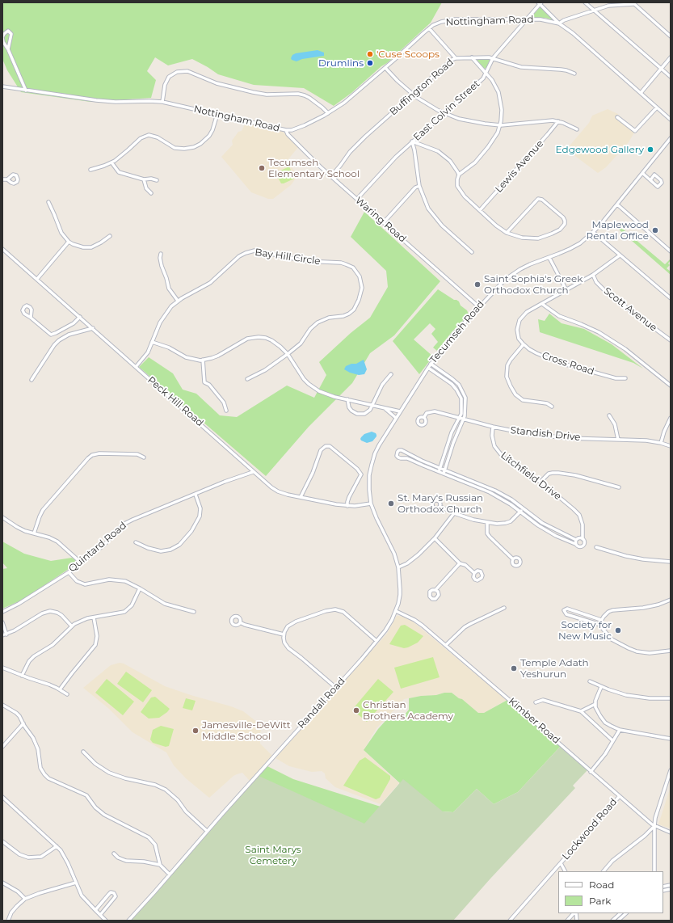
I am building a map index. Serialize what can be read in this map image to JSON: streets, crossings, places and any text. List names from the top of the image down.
{
  "streets": {
    "street": [
      "Nottingham Road",
      "Buffington Road",
      "East Colvin Street",
      "Lewis Avenue",
      "Waring Road",
      "Bay Hill Circle",
      "Scott Avenue",
      "Tecumseh Road",
      "Cross Road",
      "Peck Hill Road",
      "Standish Drive",
      "Litchfield Drive",
      "Quintard Road",
      "Randall Road",
      "Kimber Road",
      "Lockwood Road"
    ]
  },
  "crossings": [
    ["Nottingham Road", "East Colvin Street"],
    ["Nottingham Road", "Waring Road"],
    ["Buffington Road", "East Colvin Street"],
    ["Buffington Road", "Waring Road"],
    ["East Colvin Street", "Waring Road"],
    ["Waring Road", "Tecumseh Road"],
    ["Bay Hill Circle", "Peck Hill Road"],
    ["Tecumseh Road", "Peck Hill Road"],
    ["Tecumseh Road", "Randall Road"],
    ["Peck Hill Road", "Quintard Road"],
    ["Peck Hill Road", "Randall Road"],
    ["Standish Drive", "Litchfield Drive"],
    ["Randall Road", "Kimber Road"],
    ["Kimber Road", "Lockwood Road"]
  ],
  "parks": ["Saint Marys Cemetery"],
  "places": [
    "'Cuse Scoops",
    "Drumlins",
    "Edgewood Gallery",
    "Tecumseh Elementary School",
    "Maplewood Rental Office",
    "Saint Sophia's Greek Orthodox Church",
    "St. Mary's Russian Orthodox Church",
    "Society for New Music",
    "Temple Adath Yeshurun",
    "Christian Brothers Academy",
    "Jamesville-DeWitt Middle School"
  ],
  "legend": ["Road", "Park"]
}
